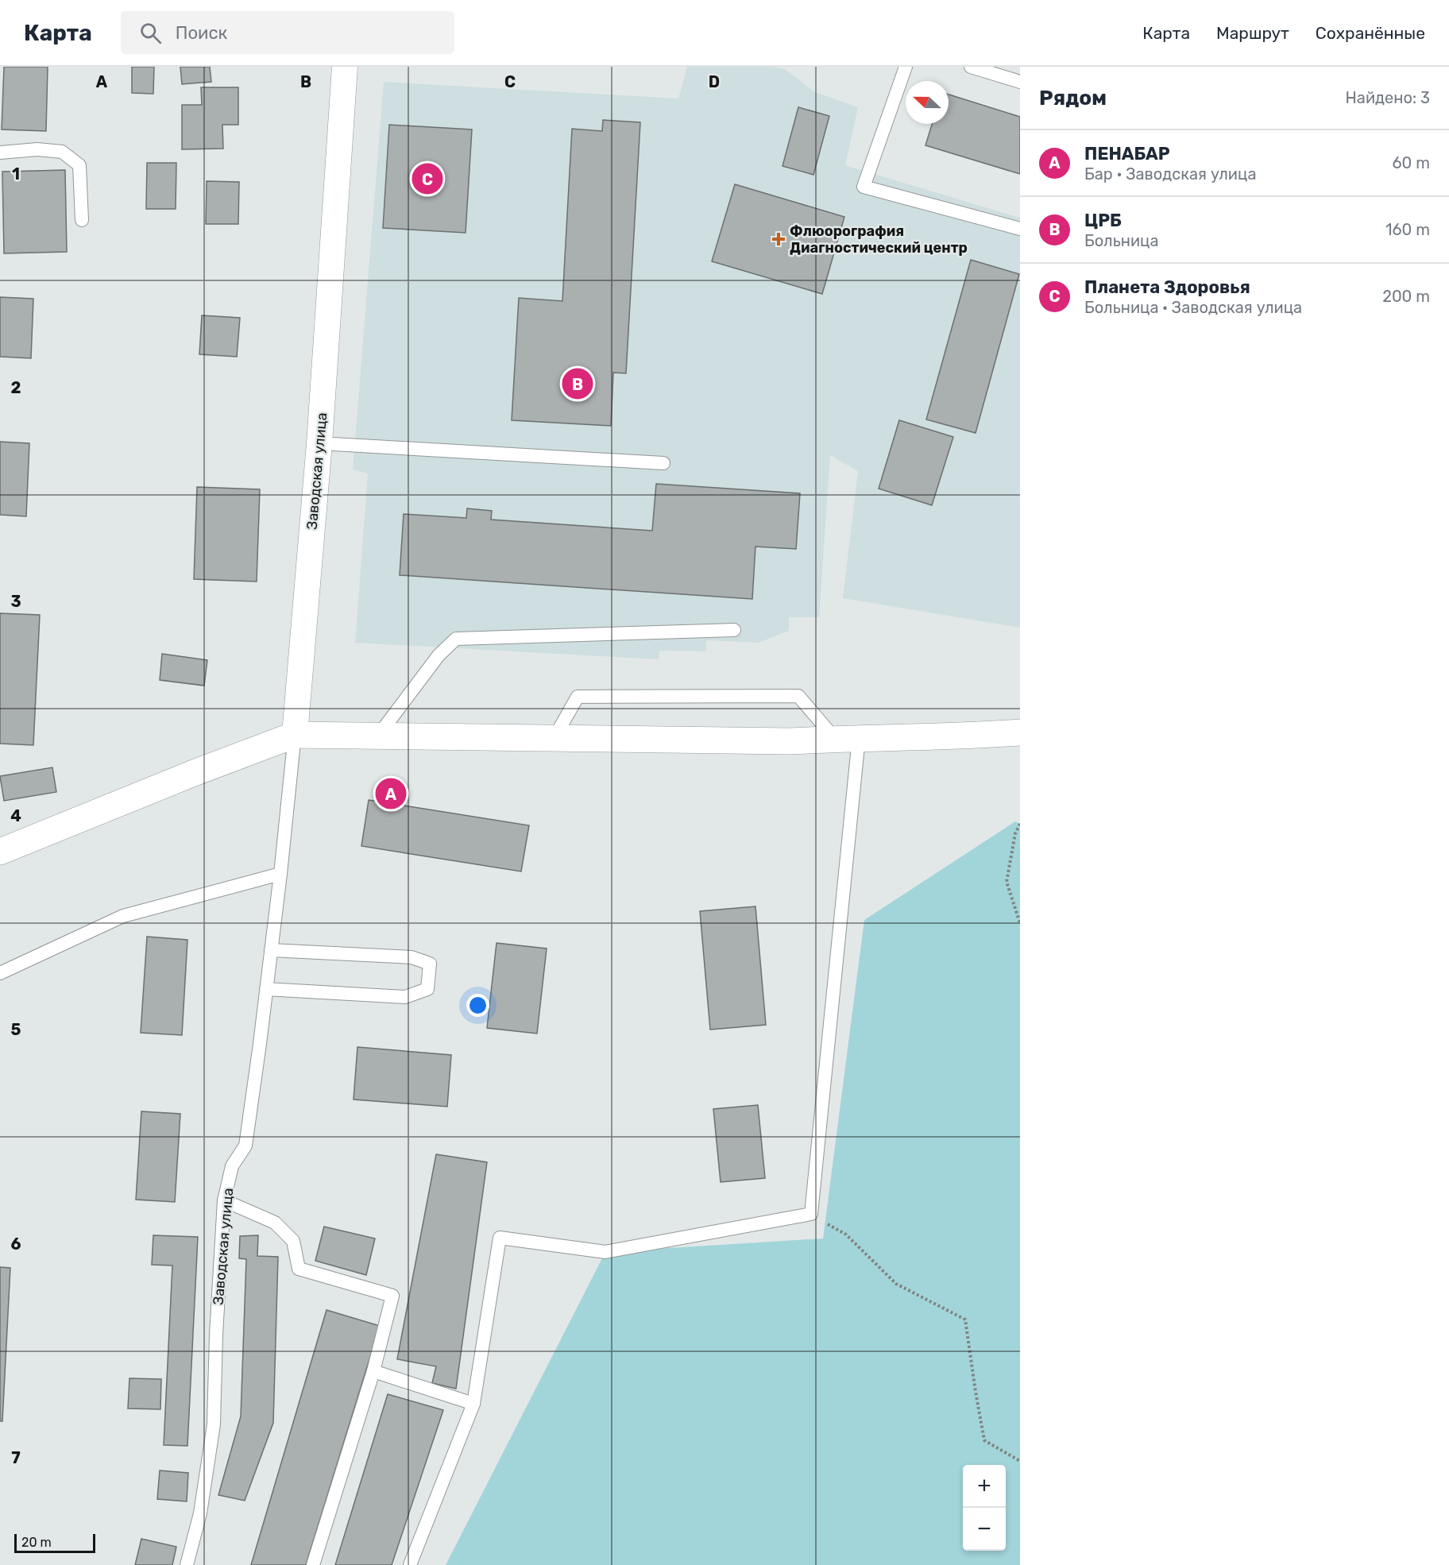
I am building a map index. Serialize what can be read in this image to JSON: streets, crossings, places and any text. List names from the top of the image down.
{
  "streets": {
    "street": ["Заводская улица"]
  },
  "places": {
    "health": ["Флюорография Диагностический центр"]
  },
  "scale_bar": "20 m",
  "north": "left",
  "page": {
    "header": "Карта",
    "search": "Поиск",
    "nav": ["Карта", "Маршрут", "Сохранённые"],
    "heading": ["Рядом", "Найдено: 3"],
    "list": [
      {
        "mark": "A",
        "name": "ПЕНАБАР",
        "note": "Бар · Заводская улица",
        "value": "60 m"
      },
      {
        "mark": "B",
        "name": "ЦРБ",
        "note": "Больница",
        "value": "160 m"
      },
      {
        "mark": "C",
        "name": "Планета Здоровья",
        "note": "Больница · Заводская улица",
        "value": "200 m"
      }
    ],
    "pins": ["C", "B", "A"],
    "map_buttons": ["+", "−"],
    "scale": "20 m"
  },
  "grid": {
    "columns": [
      "A",
      "B",
      "C",
      "D"
    ],
    "rows": [
      "1",
      "2",
      "3",
      "4",
      "5",
      "6",
      "7"
    ]
  }
}
